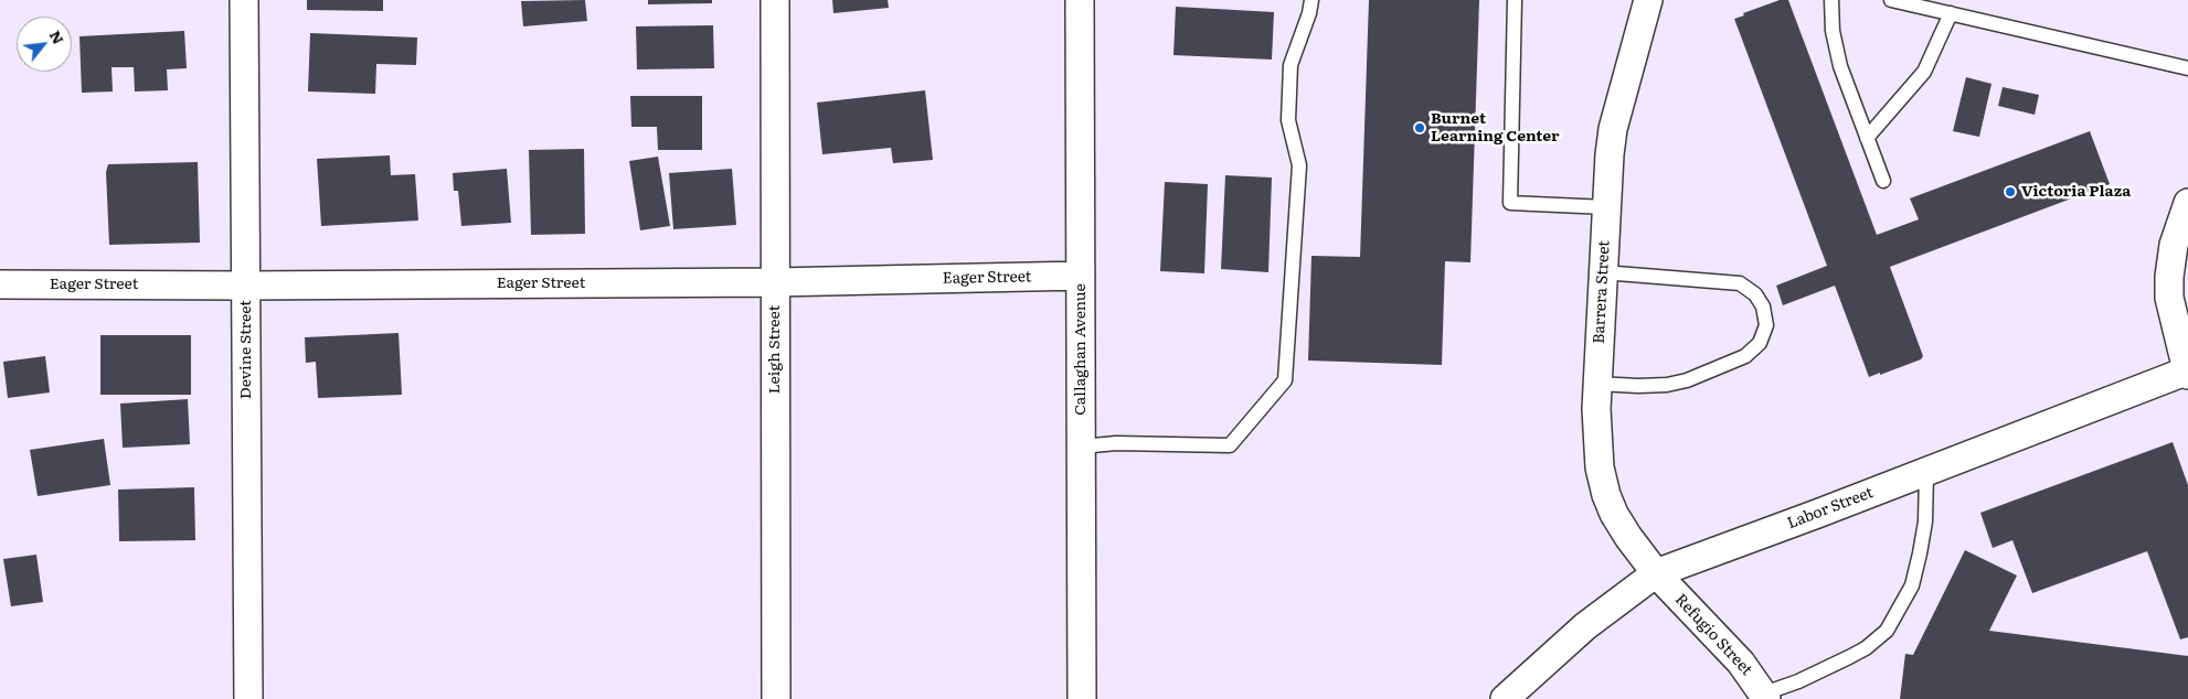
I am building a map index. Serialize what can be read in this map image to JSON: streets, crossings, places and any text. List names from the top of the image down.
{
  "streets": {
    "street": [
      "Eager Street",
      "Barrera Street",
      "Devine Street",
      "Leigh Street",
      "Callaghan Avenue",
      "Labor Street",
      "Refugio Street"
    ]
  },
  "crossings": [
    ["Eager Street", "Devine Street"],
    ["Eager Street", "Leigh Street"],
    ["Eager Street", "Callaghan Avenue"],
    ["Barrera Street", "Labor Street"],
    ["Barrera Street", "Refugio Street"],
    ["Labor Street", "Refugio Street"]
  ],
  "places": ["Burnet Learning Center", "Victoria Plaza"],
  "north": "top right"
}
